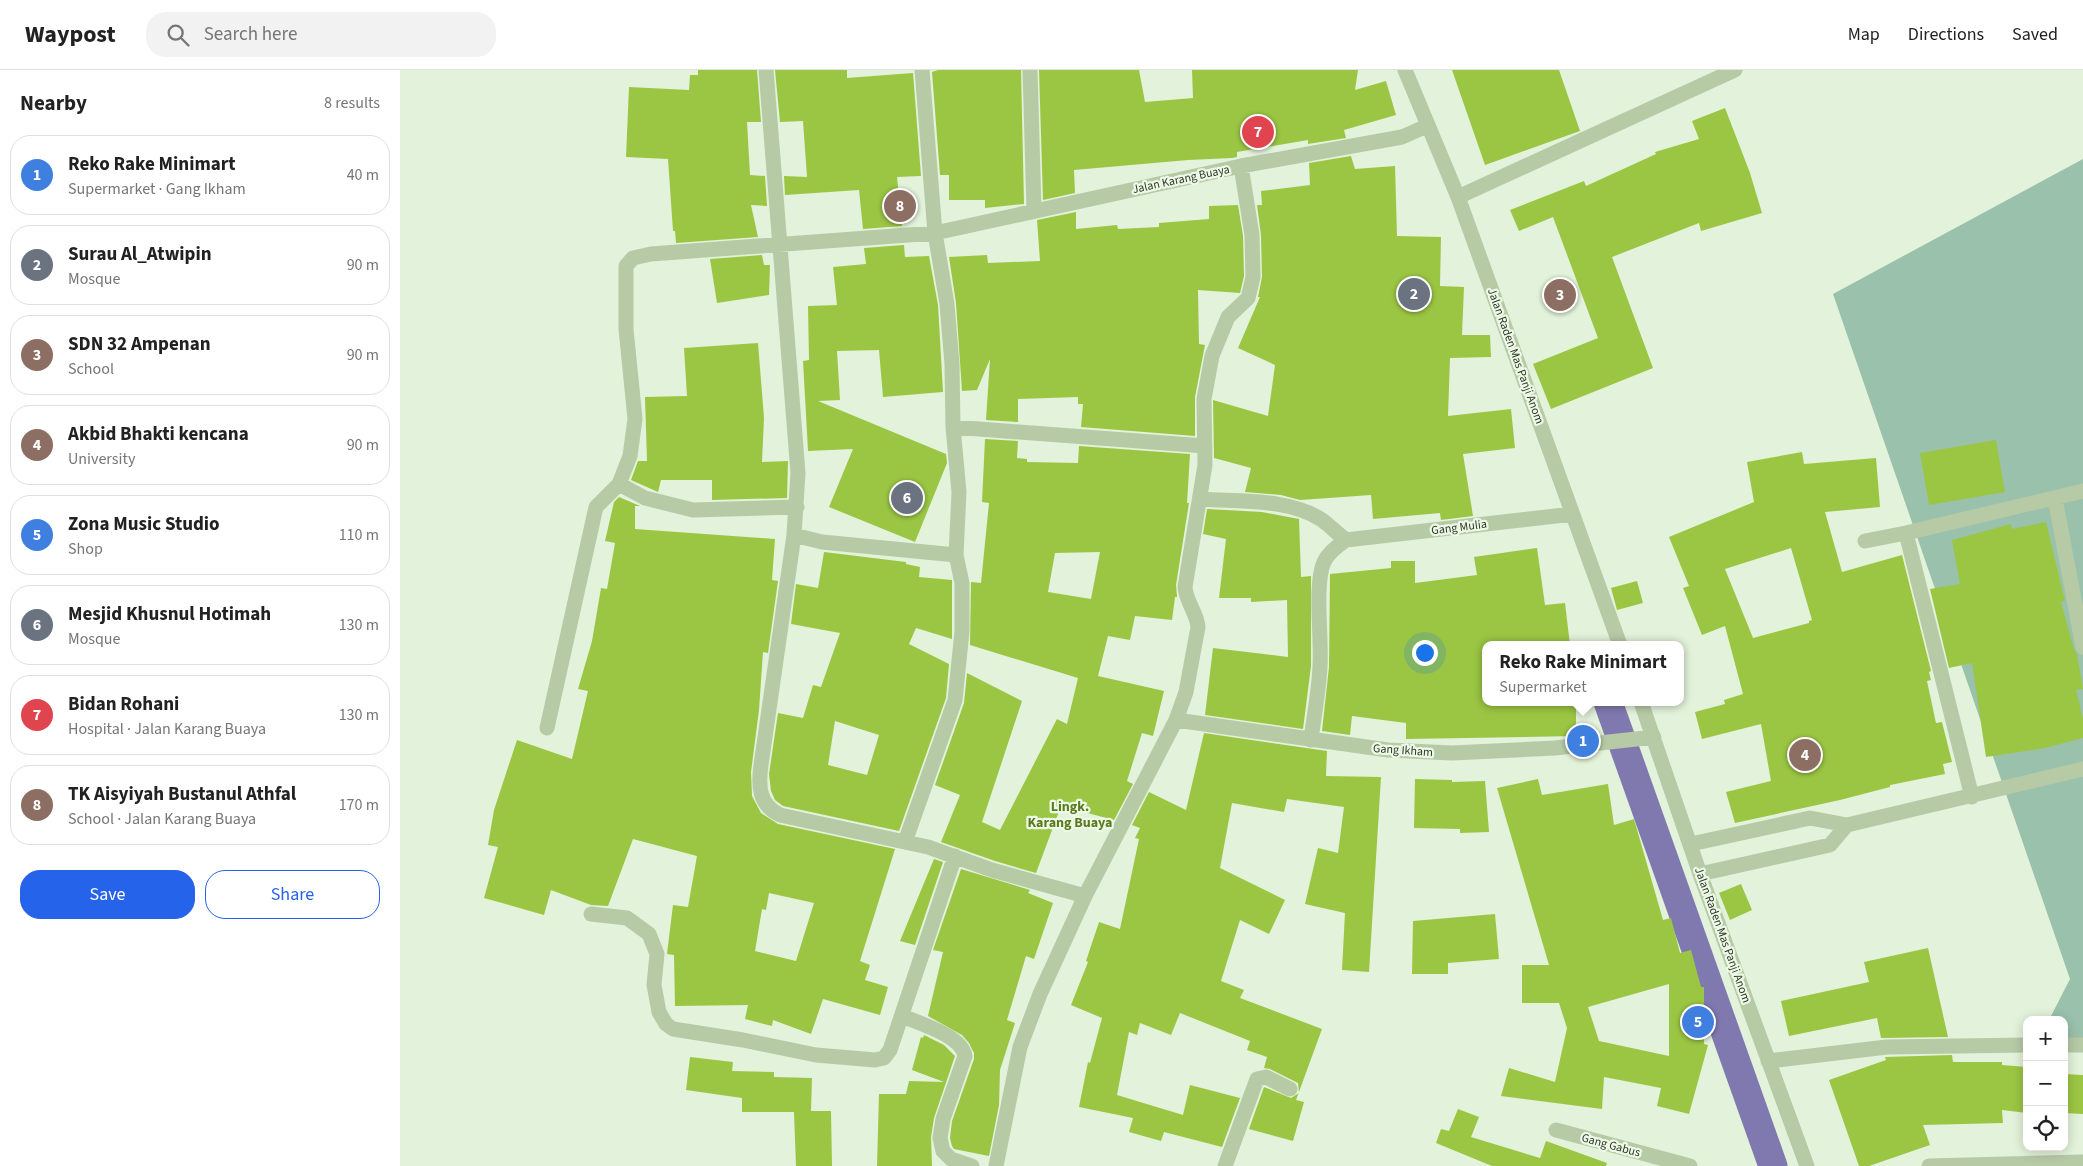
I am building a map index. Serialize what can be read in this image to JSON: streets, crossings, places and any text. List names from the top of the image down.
{
  "streets": {
    "street": [
      "Jalan Karang Buaya",
      "Jalan Raden Mas Panji Anom",
      "Gang Mulia",
      "Gang Ikham",
      "Gang Gabus"
    ]
  },
  "crossings": [
    ["Jalan Karang Buaya", "Jalan Raden Mas Panji Anom"],
    ["Jalan Raden Mas Panji Anom", "Gang Mulia"],
    ["Jalan Raden Mas Panji Anom", "Gang Ikham"]
  ],
  "districts": ["Lingk. Karang Buaya"],
  "page": {
    "header": "Waypost",
    "search": "Search here",
    "nav": ["Map", "Directions", "Saved"],
    "heading": ["Nearby", "8 results"],
    "pins": [
      "7",
      "8",
      "2",
      "3",
      "6",
      "1",
      "4",
      "5"
    ],
    "list": [
      {
        "mark": "1",
        "name": "Reko Rake Minimart",
        "note": "Supermarket · Gang Ikham",
        "value": "40 m"
      },
      {
        "mark": "2",
        "name": "Surau Al_Atwipin",
        "note": "Mosque",
        "value": "90 m"
      },
      {
        "mark": "3",
        "name": "SDN 32 Ampenan",
        "note": "School",
        "value": "90 m"
      },
      {
        "mark": "4",
        "name": "Akbid Bhakti kencana",
        "note": "University",
        "value": "90 m"
      },
      {
        "mark": "5",
        "name": "Zona Music Studio",
        "note": "Shop",
        "value": "110 m"
      },
      {
        "mark": "6",
        "name": "Mesjid Khusnul Hotimah",
        "note": "Mosque",
        "value": "130 m"
      },
      {
        "mark": "7",
        "name": "Bidan Rohani",
        "note": "Hospital · Jalan Karang Buaya",
        "value": "130 m"
      },
      {
        "mark": "8",
        "name": "TK Aisyiyah Bustanul Athfal",
        "note": "School · Jalan Karang Buaya",
        "value": "170 m"
      }
    ],
    "popup": ["Reko Rake Minimart", "Supermarket"],
    "buttons": ["Save", "Share"],
    "map_buttons": ["+", "−"]
  }
}
